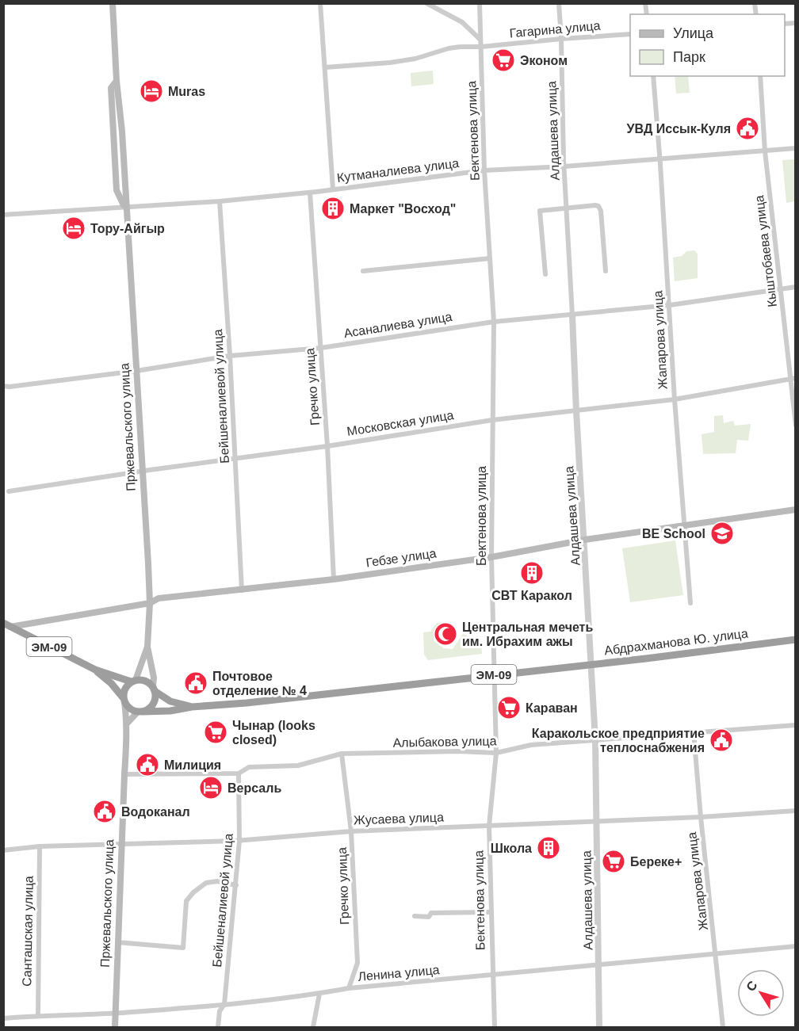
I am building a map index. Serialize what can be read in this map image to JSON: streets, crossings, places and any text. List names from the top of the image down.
{
  "streets": {
    "highway": ["Абдрахманова Ю. улица", "ЭМ-09"],
    "main road": ["Пржевальского улица", "Гебзе улица"],
    "street": [
      "Гагарина улица",
      "Бектенова улица",
      "Алдашева улица",
      "Кутманалиева улица",
      "Кыштобаева улица",
      "Асаналиева улица",
      "Жапарова улица",
      "Гречко улица",
      "Бейшеналиевой улица",
      "Московская улица",
      "Алыбакова улица",
      "Жусаева улица",
      "Санташская улица",
      "Ленина улица"
    ]
  },
  "crossings": [
    ["Гагарина улица", "Бектенова улица"],
    ["Гагарина улица", "Алдашева улица"],
    ["Бектенова улица", "Кутманалиева улица"],
    ["Бектенова улица", "Асаналиева улица"],
    ["Бектенова улица", "Московская улица"],
    ["Бектенова улица", "Гебзе улица"],
    ["Бектенова улица", "Абдрахманова Ю. улица"],
    ["Бектенова улица", "Алыбакова улица"],
    ["Бектенова улица", "Жусаева улица"],
    ["Бектенова улица", "Ленина улица"],
    ["Алдашева улица", "Кутманалиева улица"],
    ["Алдашева улица", "Асаналиева улица"],
    ["Алдашева улица", "Московская улица"],
    ["Алдашева улица", "Гебзе улица"],
    ["Алдашева улица", "Абдрахманова Ю. улица"],
    ["Алдашева улица", "Алыбакова улица"],
    ["Алдашева улица", "Жусаева улица"],
    ["Алдашева улица", "Ленина улица"],
    ["Кутманалиева улица", "Кыштобаева улица"],
    ["Кутманалиева улица", "Жапарова улица"],
    ["Кутманалиева улица", "Гречко улица"],
    ["Кутманалиева улица", "Бейшеналиевой улица"],
    ["Кутманалиева улица", "Пржевальского улица"],
    ["Кыштобаева улица", "Асаналиева улица"],
    ["Кыштобаева улица", "Московская улица"],
    ["Асаналиева улица", "Жапарова улица"],
    ["Асаналиева улица", "Гречко улица"],
    ["Асаналиева улица", "Бейшеналиевой улица"],
    ["Асаналиева улица", "Пржевальского улица"],
    ["Жапарова улица", "Московская улица"],
    ["Жапарова улица", "Гебзе улица"],
    ["Жапарова улица", "Алыбакова улица"],
    ["Жапарова улица", "Жусаева улица"],
    ["Жапарова улица", "Ленина улица"],
    ["Гречко улица", "Московская улица"],
    ["Гречко улица", "Гебзе улица"],
    ["Гречко улица", "Алыбакова улица"],
    ["Гречко улица", "Жусаева улица"],
    ["Гречко улица", "Ленина улица"],
    ["Бейшеналиевой улица", "Московская улица"],
    ["Бейшеналиевой улица", "Гебзе улица"],
    ["Бейшеналиевой улица", "Алыбакова улица"],
    ["Бейшеналиевой улица", "Жусаева улица"],
    ["Бейшеналиевой улица", "Ленина улица"],
    ["Московская улица", "Пржевальского улица"],
    ["Пржевальского улица", "Гебзе улица"],
    ["Пржевальского улица", "Абдрахманова Ю. улица"],
    ["Пржевальского улица", "ЭМ-09"],
    ["Пржевальского улица", "Алыбакова улица"],
    ["Пржевальского улица", "Жусаева улица"],
    ["Пржевальского улица", "Ленина улица"],
    ["Гебзе улица", "ЭМ-09"],
    ["Абдрахманова Ю. улица", "ЭМ-09"],
    ["Жусаева улица", "Санташская улица"],
    ["Санташская улица", "Ленина улица"]
  ],
  "places": {
    "supermarket": [
      "Эконом",
      "Караван",
      "Чынар (looks closed)",
      "Береке+"
    ],
    "hotel": ["Muras", "Тору-Айгыр", "Версаль"],
    "public building": [
      "УВД Иссык-Куля",
      "Почтовое отделение № 4",
      "Каракольское предприятие теплоснабжения",
      "Милиция",
      "Водоканал"
    ],
    "building": ["Маркет \"Восход\"", "СВТ Каракол", "Школа"],
    "school or university": ["BE School"],
    "mosque": ["Центральная мечеть им. Ибрахим ажы"]
  },
  "legend": ["Улица", "Парк"],
  "north": "top left"
}
